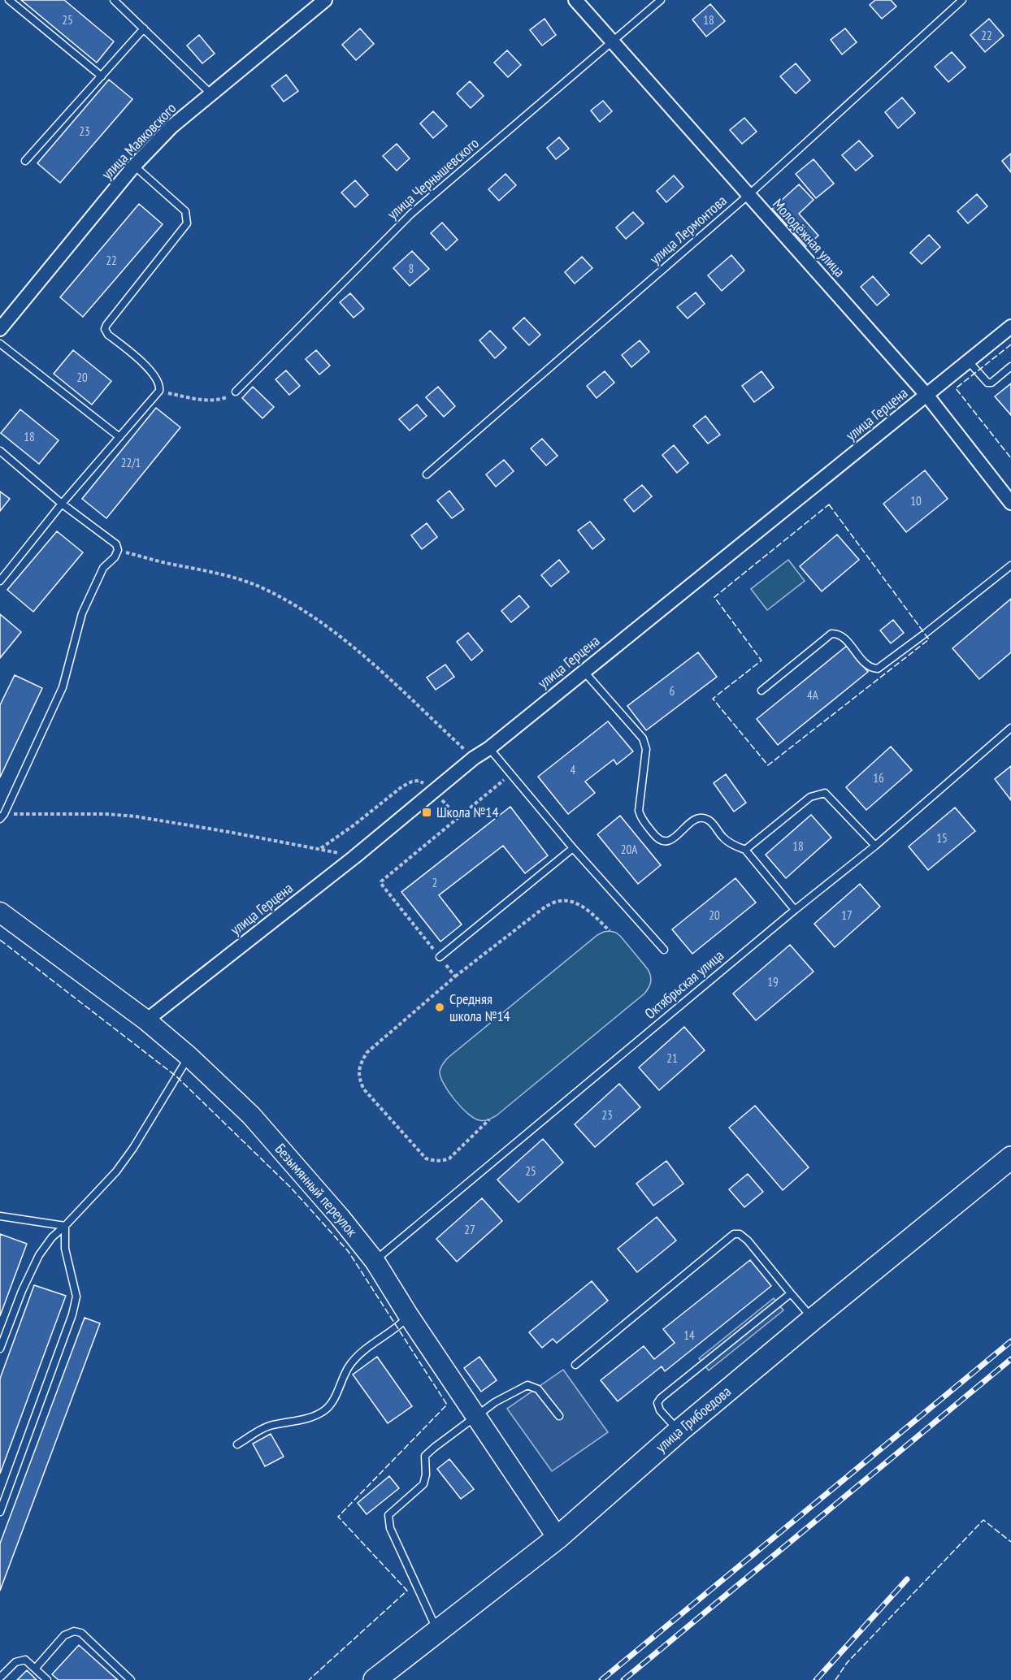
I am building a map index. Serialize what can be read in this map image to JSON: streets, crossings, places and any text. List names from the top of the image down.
{
  "streets": {
    "main road": ["улица Грибоедова"],
    "street": [
      "улица Маяковского",
      "Молодёжная улица",
      "улица Герцена",
      "Безымянный переулок"
    ],
    "lane": ["улица Чернышевского", "улица Лермонтова", "Октябрьская улица"]
  },
  "crossings": [
    ["улица Чернышевского", "Молодёжная улица"],
    ["улица Лермонтова", "Молодёжная улица"],
    ["Молодёжная улица", "улица Герцена"],
    ["улица Герцена", "Безымянный переулок"],
    ["Октябрьская улица", "Безымянный переулок"],
    ["Безымянный переулок", "улица Грибоедова"]
  ],
  "places": {
    "transit": ["Школа №14"],
    "other": ["Средняя школа №14"]
  },
  "house_numbers": [
    "25",
    "18",
    "22",
    "23",
    "22",
    "8",
    "20",
    "18",
    "22/1",
    "10",
    "6",
    "4А",
    "4",
    "16",
    "15",
    "18",
    "20А",
    "2",
    "20",
    "17",
    "19",
    "21",
    "23",
    "25",
    "27",
    "14"
  ]
}
